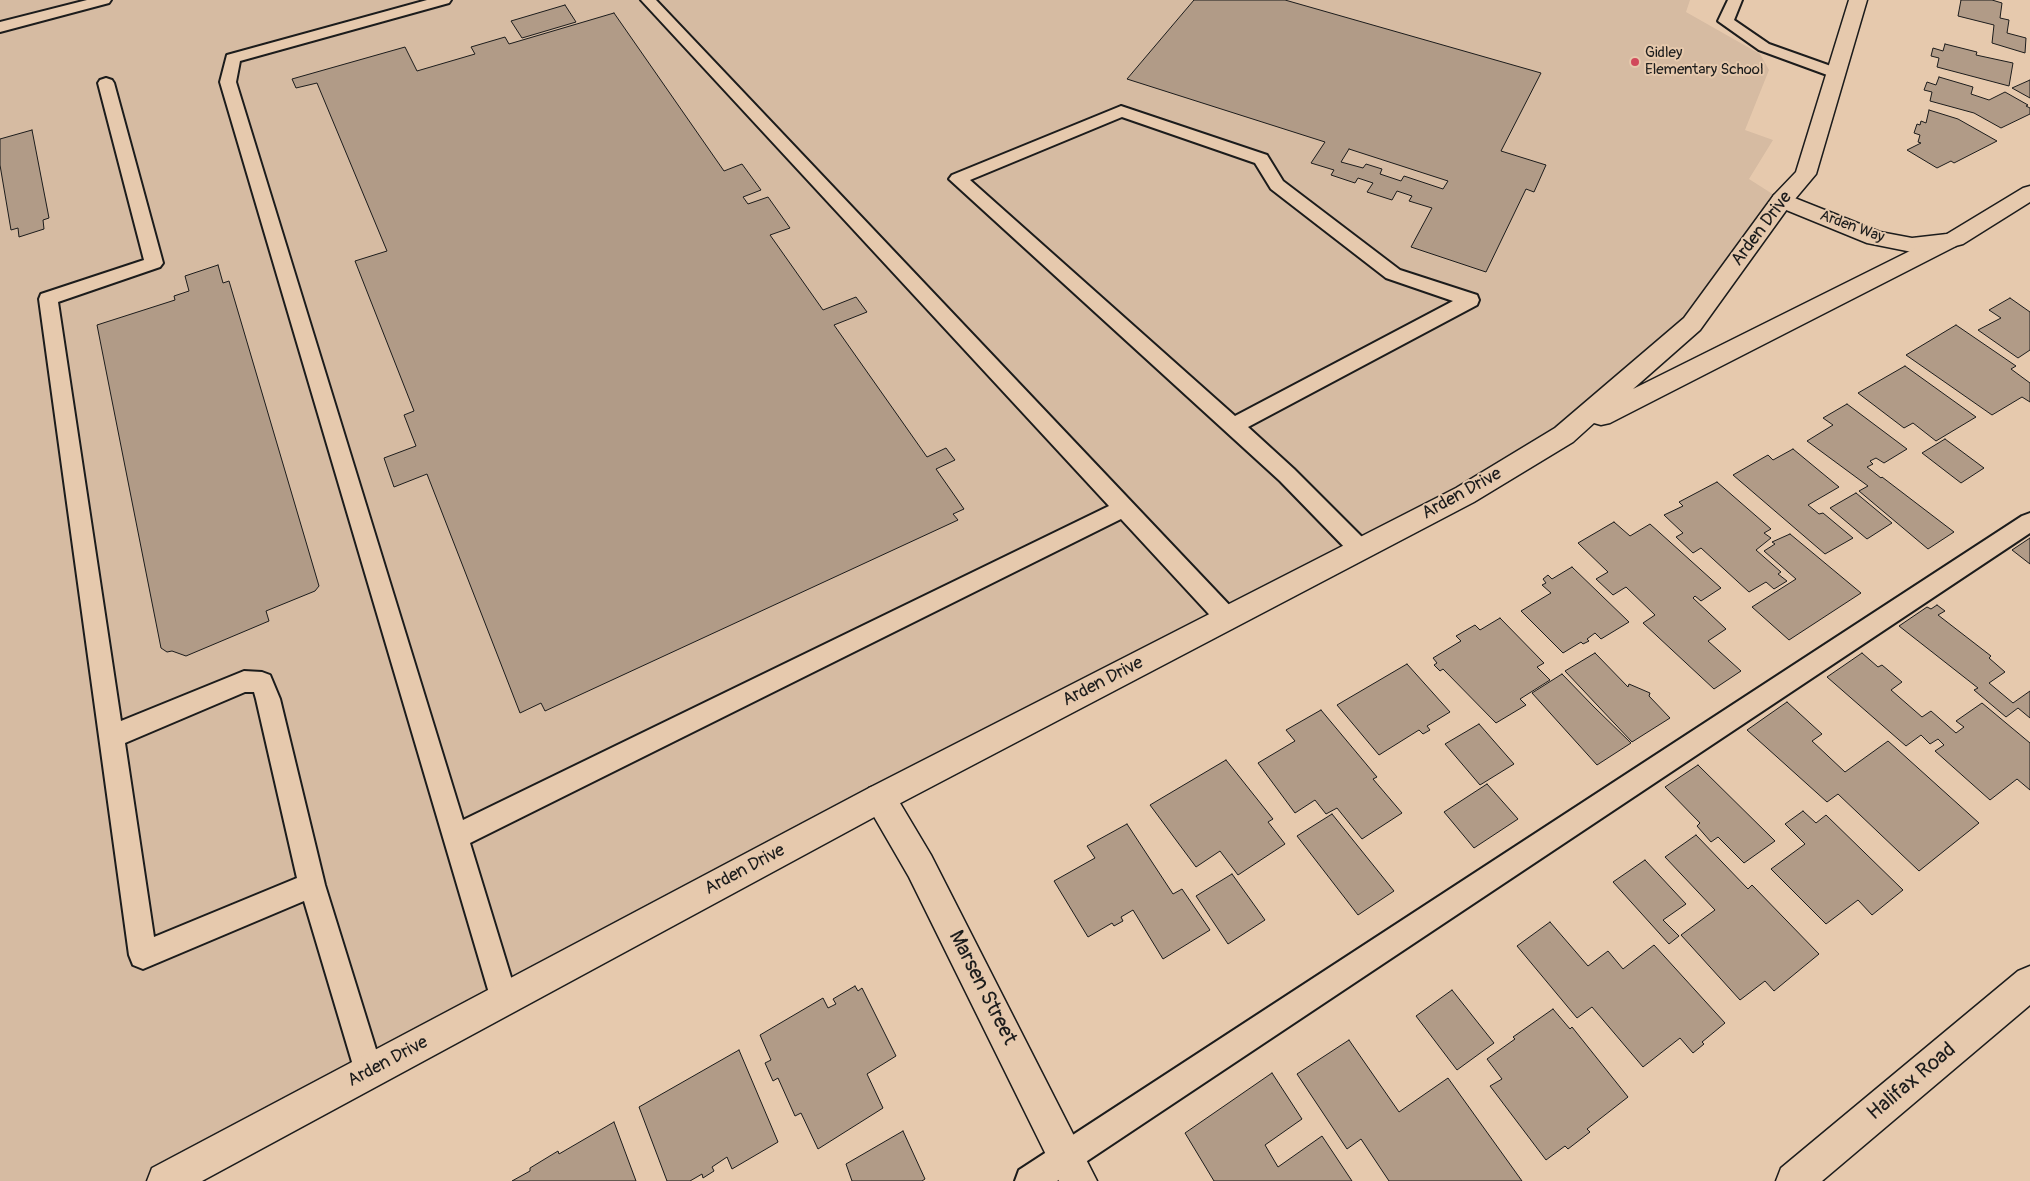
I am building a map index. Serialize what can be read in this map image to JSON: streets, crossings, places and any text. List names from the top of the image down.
{
  "streets": {
    "street": [
      "Arden Way",
      "Arden Drive",
      "Marsen Street",
      "Halifax Road"
    ]
  },
  "crossings": [
    ["Arden Way", "Arden Drive"],
    ["Arden Drive", "Marsen Street"]
  ],
  "places": ["Gidley Elementary School"]
}
